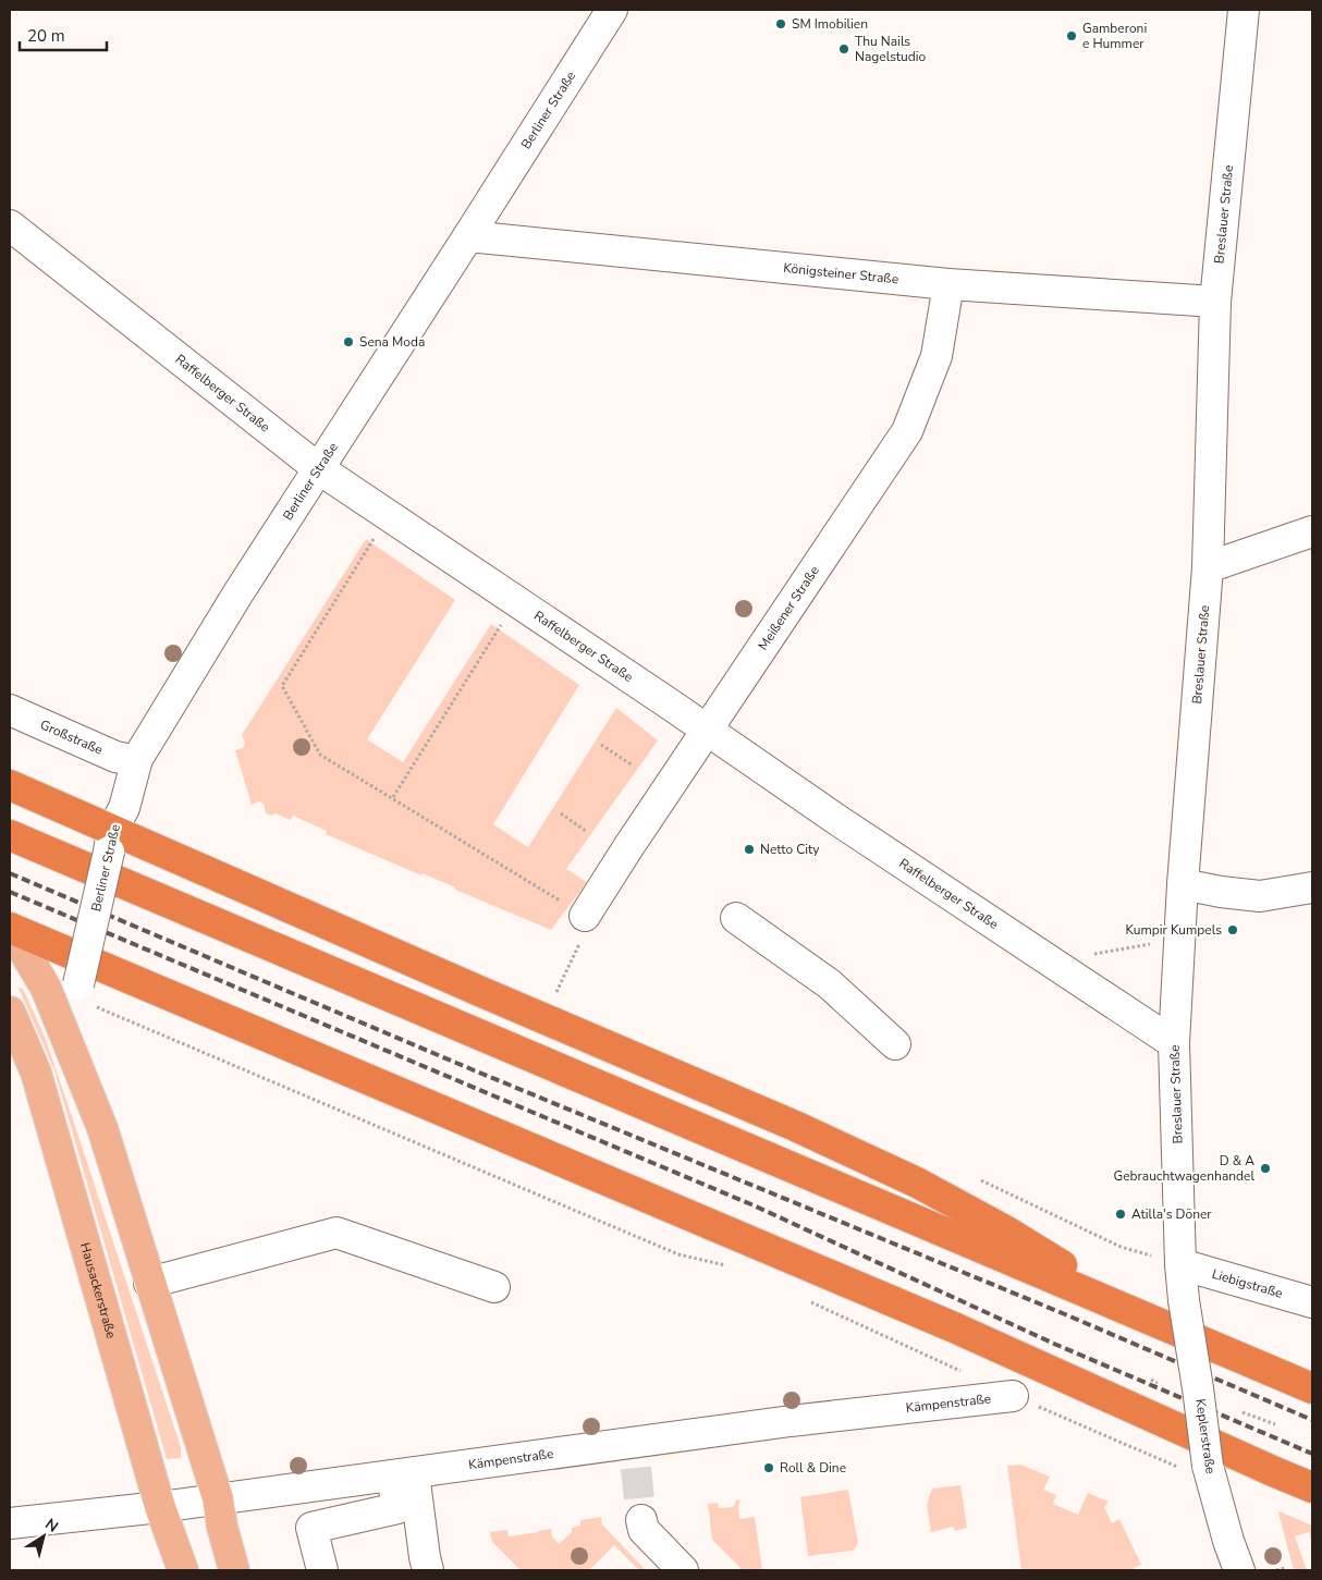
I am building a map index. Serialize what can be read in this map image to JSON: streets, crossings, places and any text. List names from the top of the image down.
{
  "streets": {
    "main road": ["Hausackerstraße"],
    "street": [
      "Berliner Straße",
      "Breslauer Straße",
      "Königsteiner Straße",
      "Raffelberger Straße",
      "Meißener Straße",
      "Großstraße",
      "Liebigstraße",
      "Kämpenstraße",
      "Keplerstraße"
    ]
  },
  "crossings": [
    ["Berliner Straße", "Königsteiner Straße"],
    ["Berliner Straße", "Raffelberger Straße"],
    ["Berliner Straße", "Großstraße"],
    ["Breslauer Straße", "Königsteiner Straße"],
    ["Breslauer Straße", "Raffelberger Straße"],
    ["Breslauer Straße", "Liebigstraße"],
    ["Breslauer Straße", "Keplerstraße"],
    ["Königsteiner Straße", "Meißener Straße"],
    ["Raffelberger Straße", "Meißener Straße"],
    ["Hausackerstraße", "Kämpenstraße"]
  ],
  "places": [
    "SM Imobilien",
    "Gamberoni e Hummer",
    "Thu Nails Nagelstudio",
    "Sena Moda",
    "Netto City",
    "Kumpir Kumpels",
    "D & A Gebrauchtwagenhandel",
    "Atilla's Döner",
    "Roll & Dine"
  ],
  "scale_bar": "20 m",
  "north": "top right"
}
